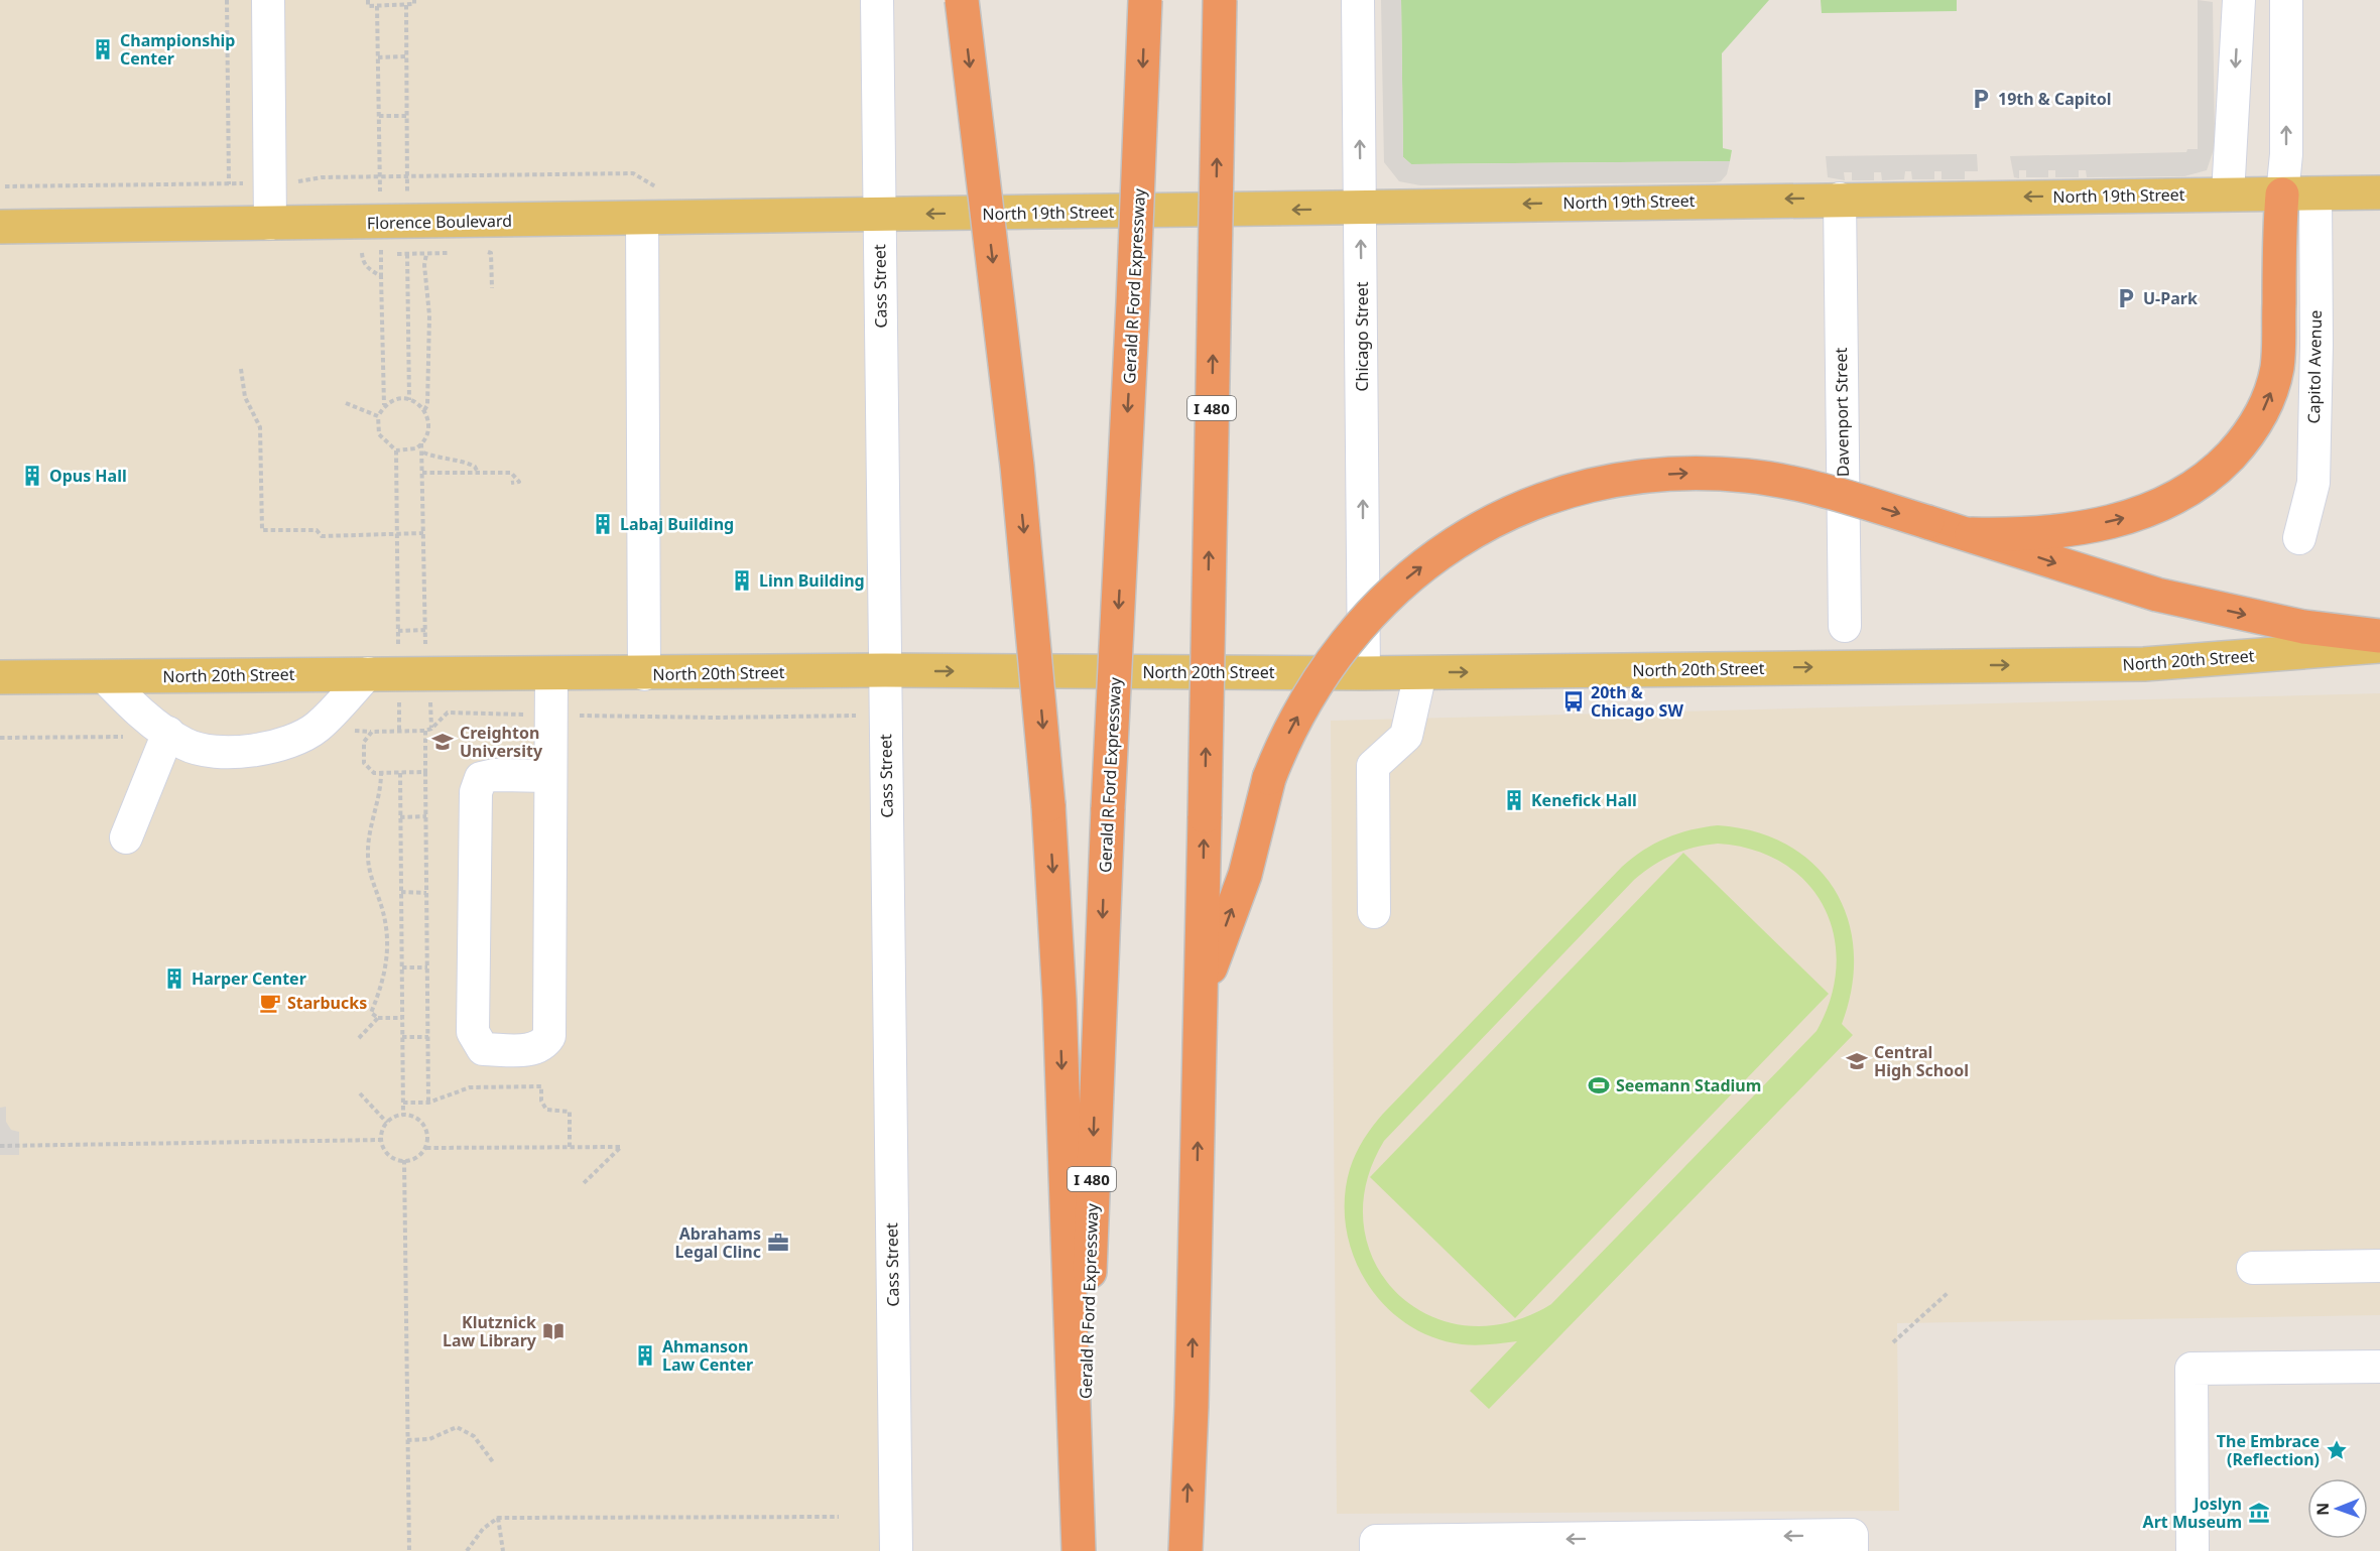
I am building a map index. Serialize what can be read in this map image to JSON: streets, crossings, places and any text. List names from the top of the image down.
{
  "streets": {
    "highway": ["Gerald R Ford Expressway", "I 480"],
    "main road": ["North 19th Street", "Florence Boulevard", "North 20th Street"],
    "street": [
      "Cass Street",
      "Chicago Street",
      "Capitol Avenue",
      "Davenport Street"
    ]
  },
  "crossings": [
    ["North 19th Street", "Florence Boulevard"],
    ["North 19th Street", "Cass Street"],
    ["North 19th Street", "Chicago Street"],
    ["North 19th Street", "Capitol Avenue"],
    ["North 19th Street", "Davenport Street"],
    ["Florence Boulevard", "Cass Street"],
    ["Cass Street", "North 20th Street"],
    ["Chicago Street", "North 20th Street"]
  ],
  "one_way": ["North 19th Street", "Chicago Street", "North 20th Street"],
  "places": {
    "building": [
      "Championship Center",
      "Opus Hall",
      "Labaj Building",
      "Linn Building",
      "Kenefick Hall",
      "Harper Center",
      "Ahmanson Law Center"
    ],
    "parking": ["19th & Capitol", "U-Park"],
    "bus stop": ["20th & Chicago SW"],
    "school or university": ["Creighton University", "Central High School"],
    "cafe": ["Starbucks"],
    "sports": ["Seemann Stadium"],
    "office": ["Abrahams Legal Clinc"],
    "library": ["Klutznick Law Library"],
    "place": ["The Embrace (Reflection)"],
    "museum": ["Joslyn Art Museum"]
  },
  "north": "left"
}
